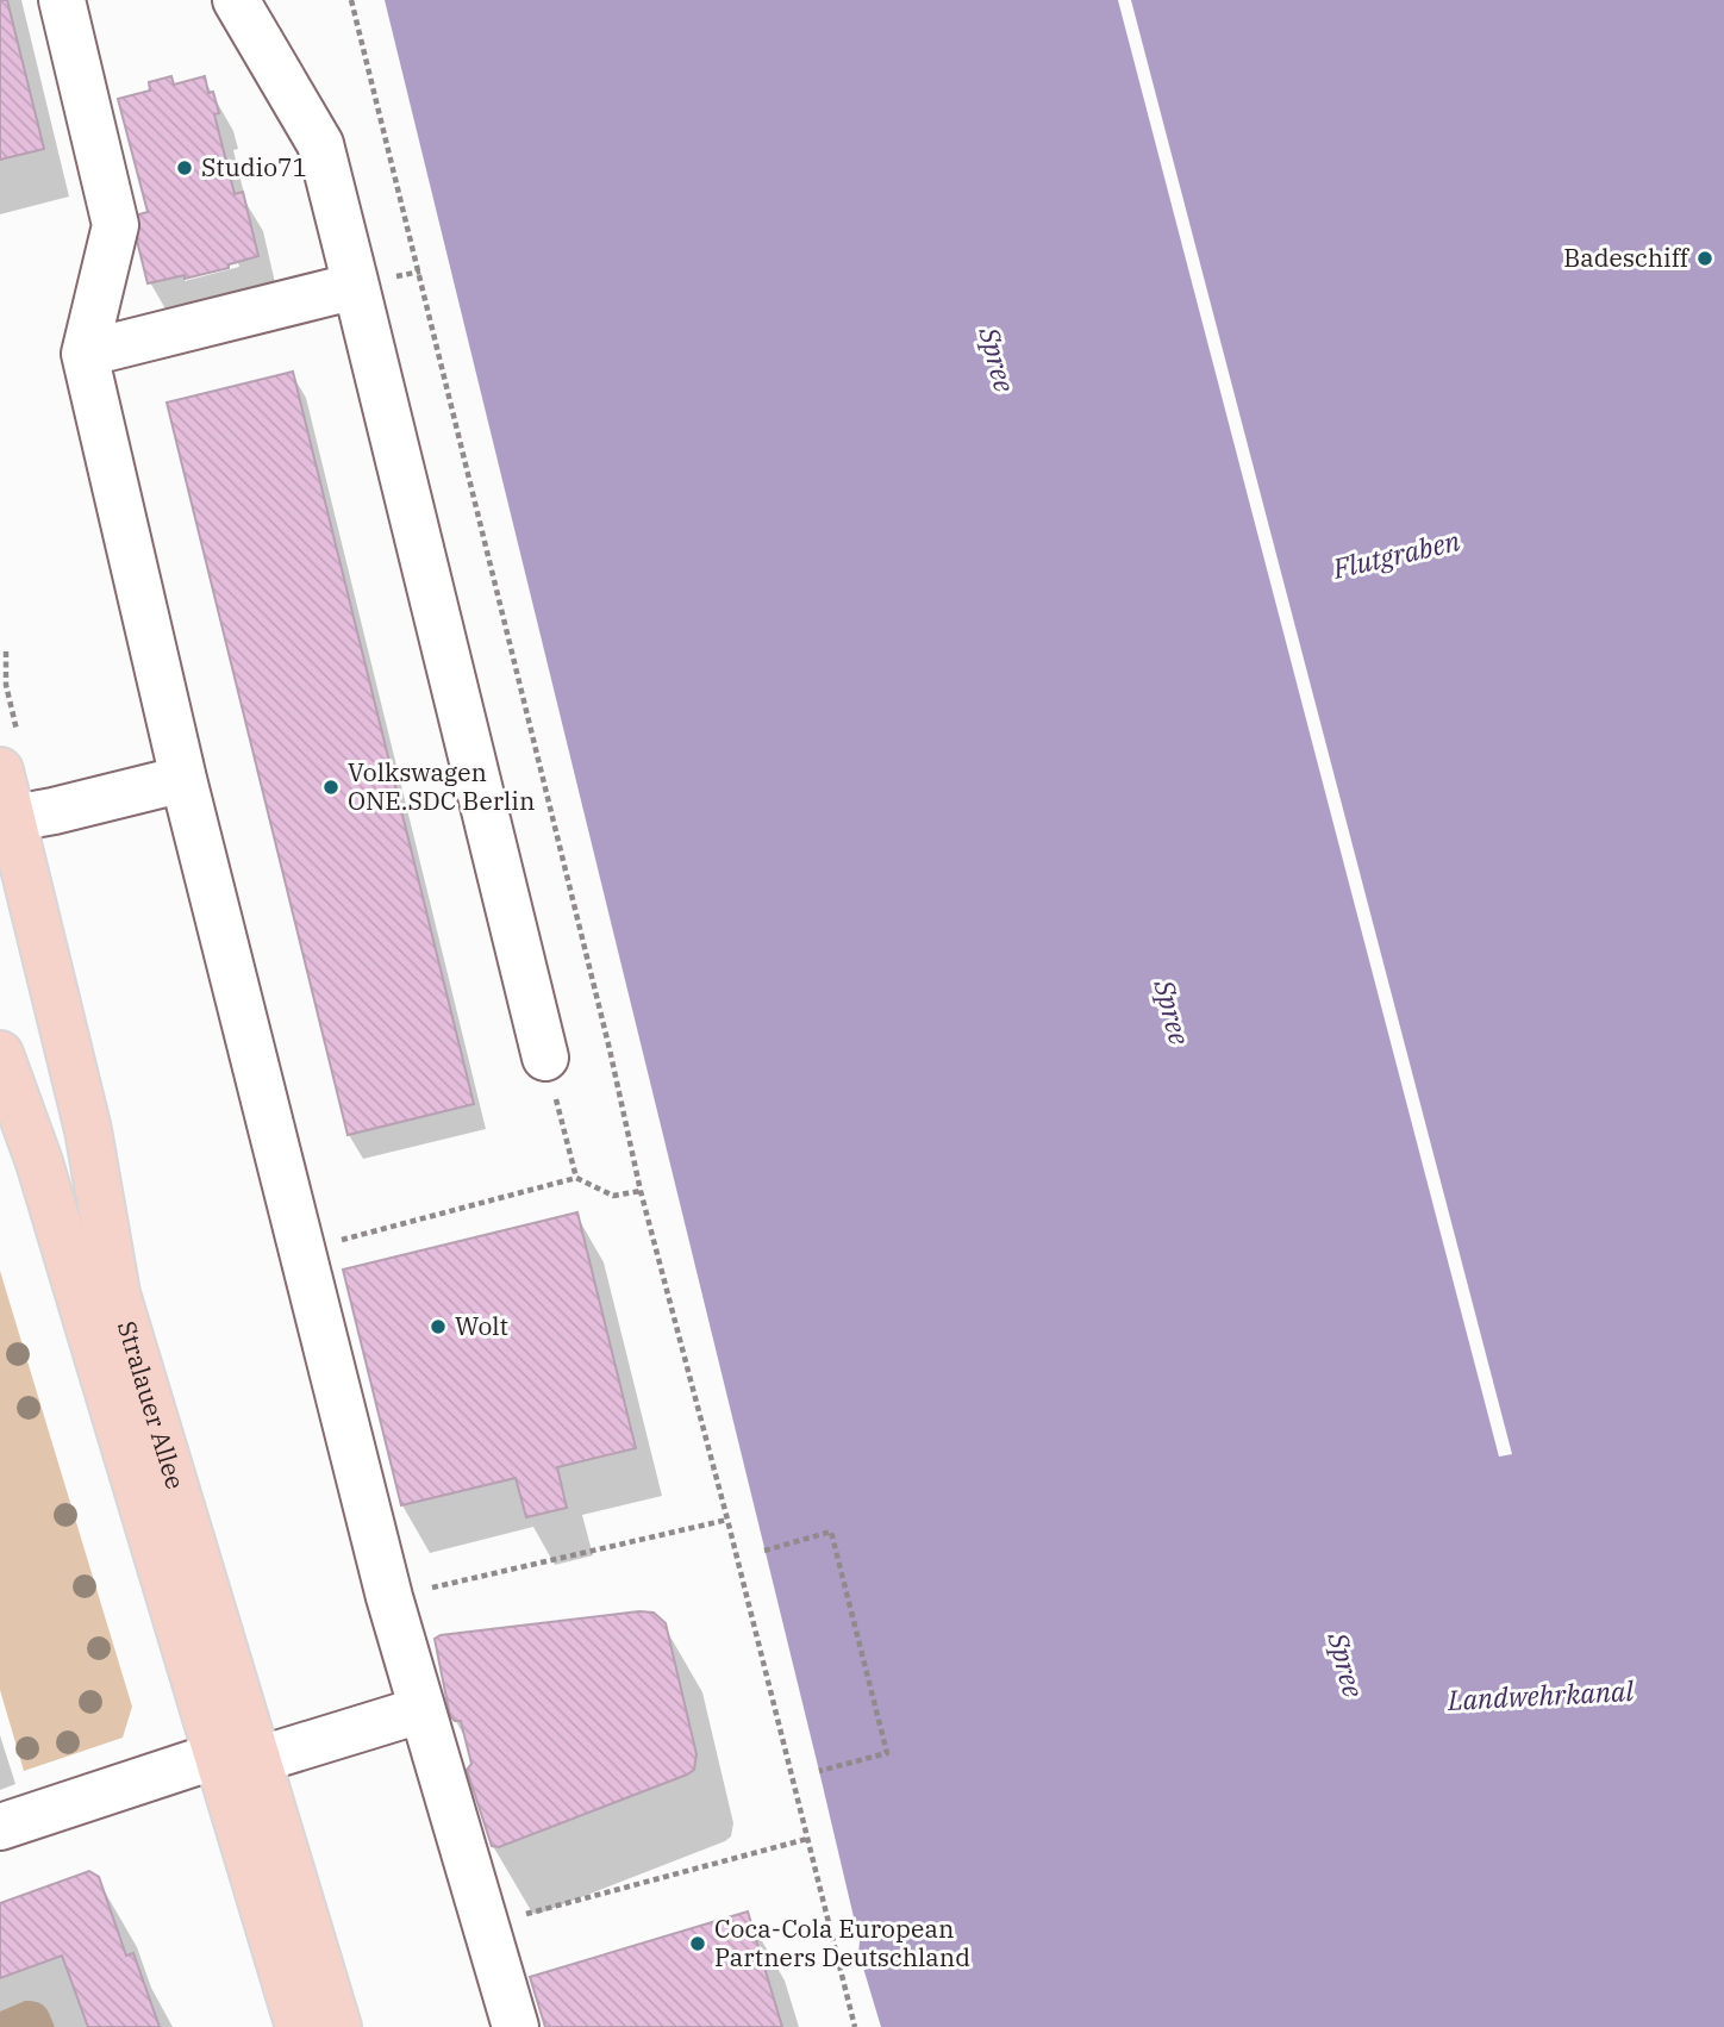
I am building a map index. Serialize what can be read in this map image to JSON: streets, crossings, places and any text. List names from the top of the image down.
{
  "streets": {
    "main road": ["Stralauer Allee"]
  },
  "water": ["Spree", "Flutgraben", "Landwehrkanal"],
  "places": [
    "Studio71",
    "Badeschiff",
    "Volkswagen ONE.SDC Berlin",
    "Wolt",
    "Coca-Cola European Partners Deutschland"
  ]
}
